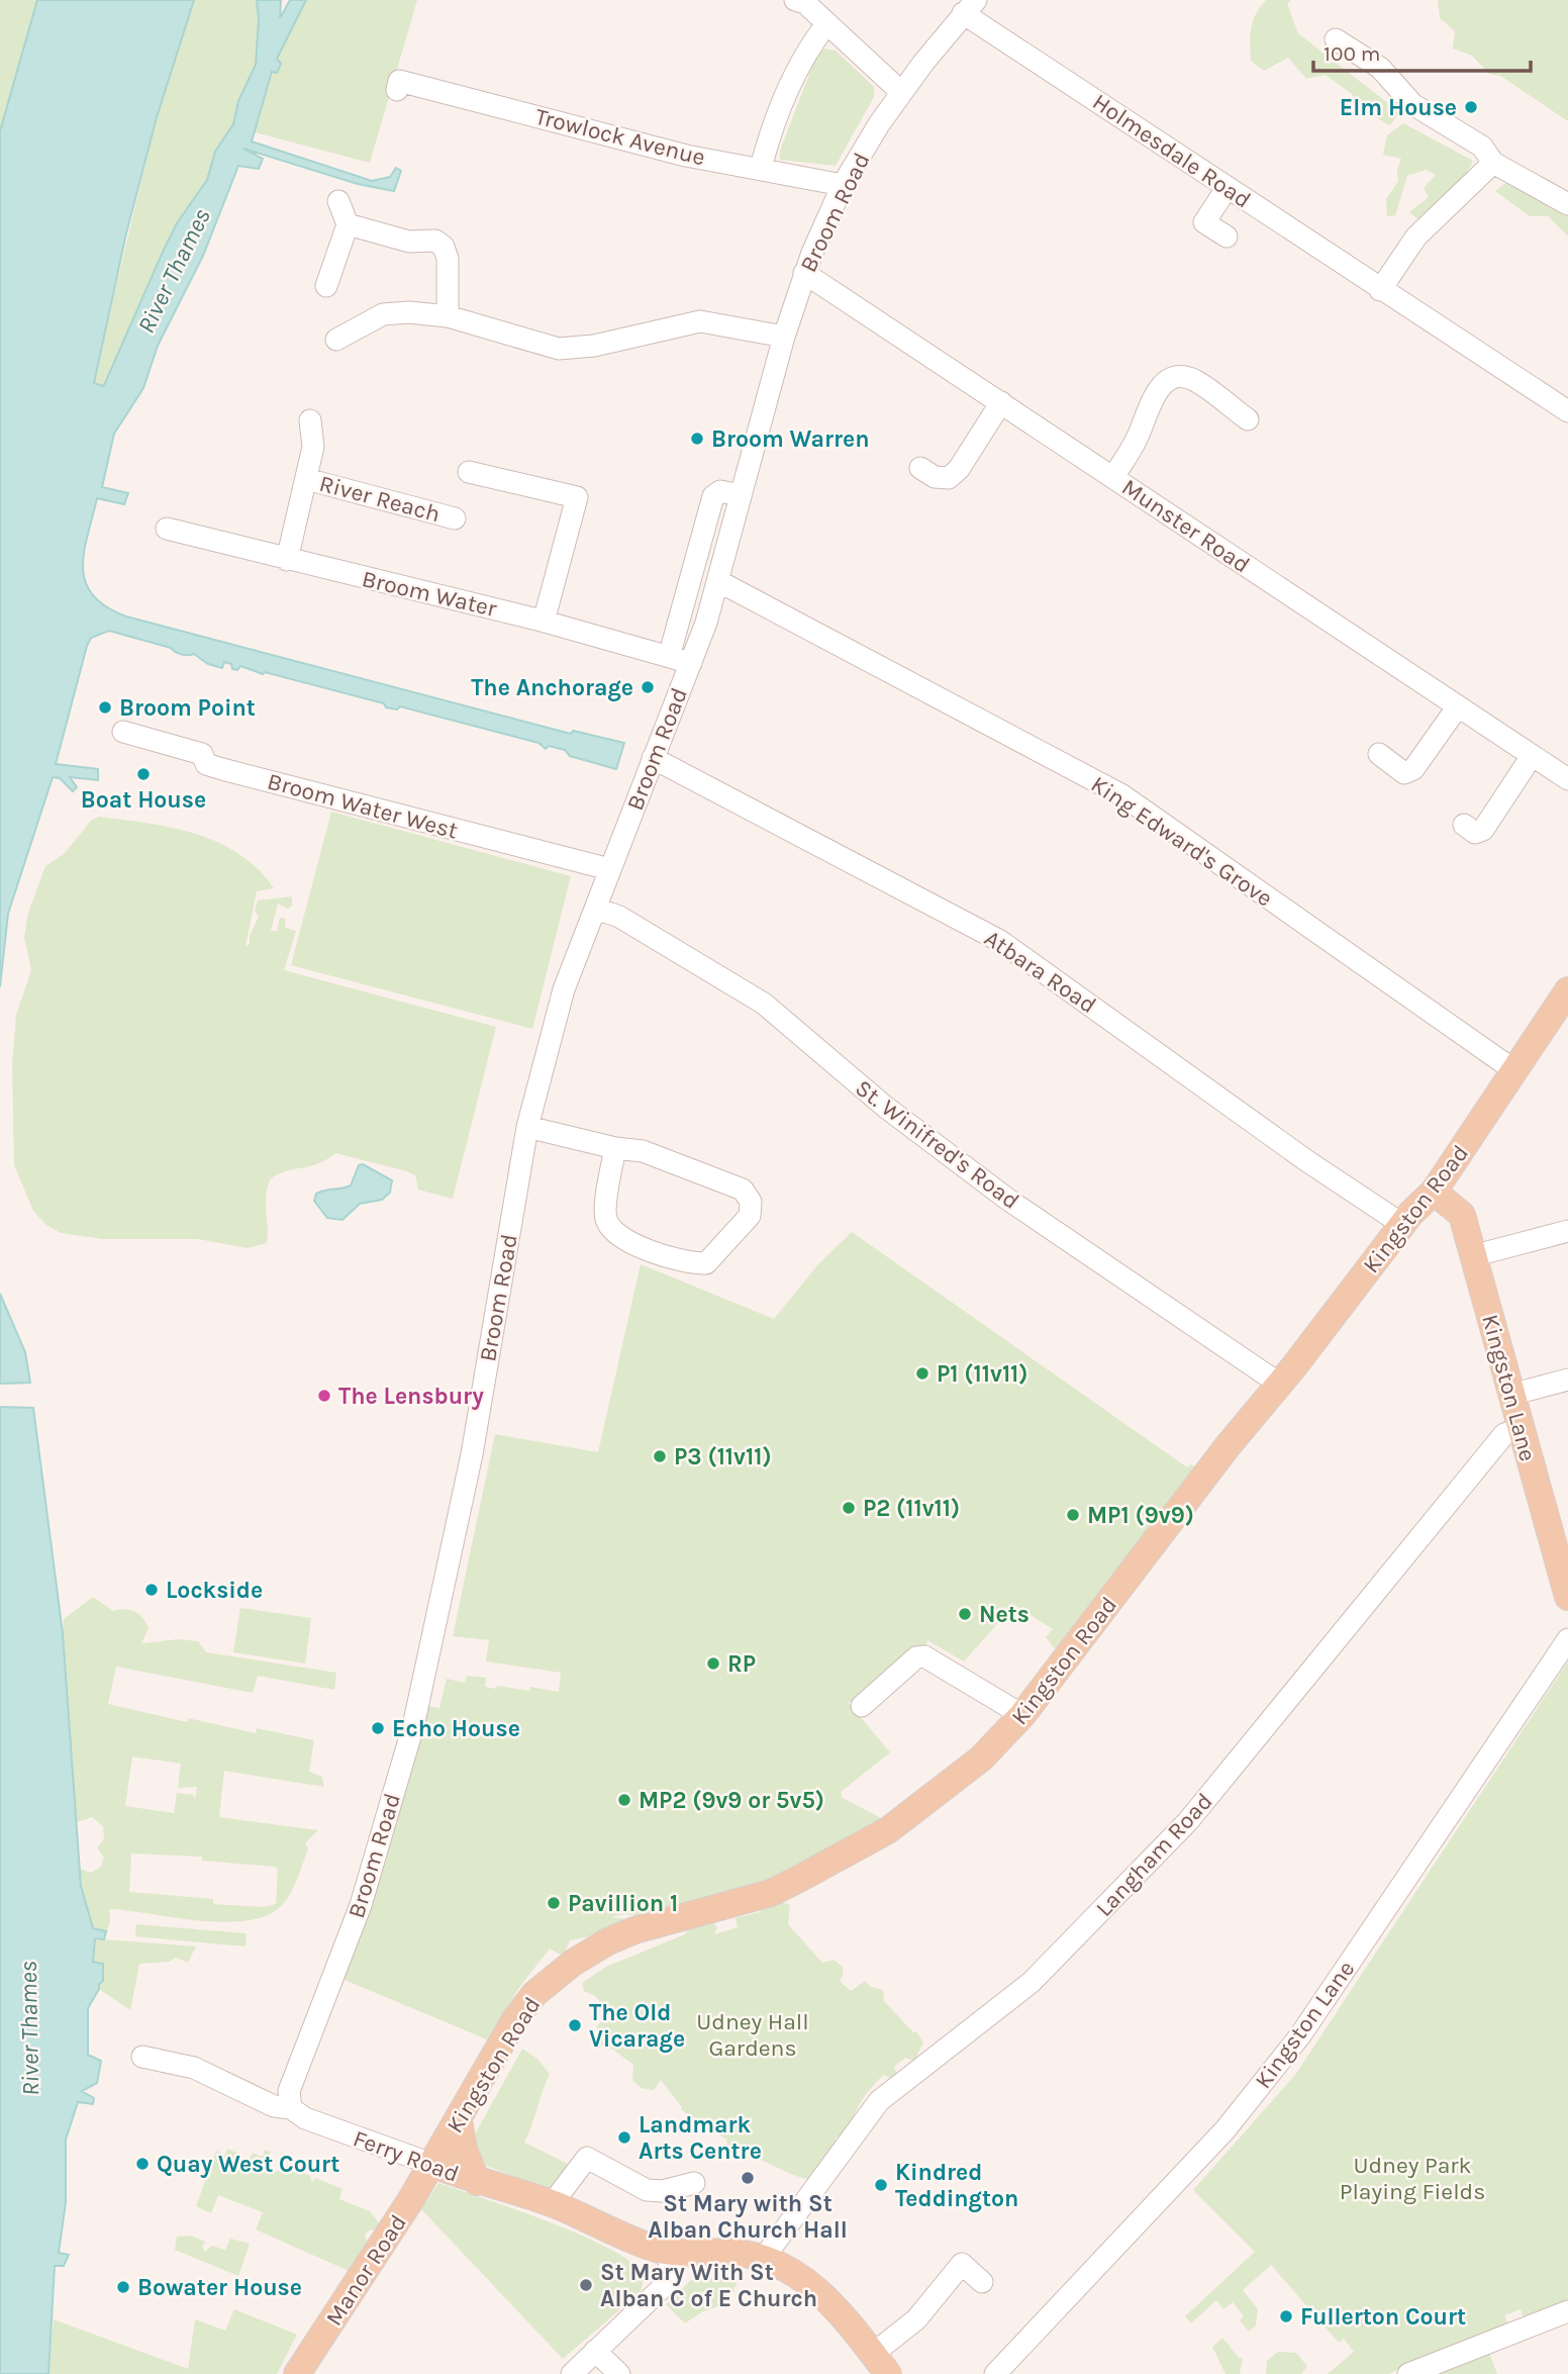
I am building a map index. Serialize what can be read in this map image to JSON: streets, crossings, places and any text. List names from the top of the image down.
{
  "streets": {
    "main road": [
      "Kingston Road",
      "Kingston Lane",
      "Ferry Road",
      "Manor Road"
    ],
    "street": [
      "Trowlock Avenue",
      "Holmesdale Road",
      "Broom Road",
      "River Reach",
      "Munster Road",
      "Broom Water",
      "Broom Water West",
      "King Edward's Grove",
      "Atbara Road",
      "St. Winifred's Road",
      "Langham Road"
    ]
  },
  "crossings": [
    ["Trowlock Avenue", "Broom Road"],
    ["Holmesdale Road", "Broom Road"],
    ["Broom Road", "Munster Road"],
    ["Broom Road", "Broom Water"],
    ["Broom Road", "Broom Water West"],
    ["Broom Road", "King Edward's Grove"],
    ["Broom Road", "Atbara Road"],
    ["Broom Road", "St. Winifred's Road"],
    ["Broom Road", "Ferry Road"],
    ["River Reach", "Broom Water"],
    ["King Edward's Grove", "Kingston Road"],
    ["Atbara Road", "Kingston Road"],
    ["St. Winifred's Road", "Kingston Road"],
    ["Kingston Road", "Kingston Lane"],
    ["Kingston Road", "Ferry Road"],
    ["Kingston Road", "Manor Road"],
    ["Kingston Lane", "Langham Road"],
    ["Langham Road", "Ferry Road"],
    ["Ferry Road", "Manor Road"]
  ],
  "water": ["River Thames"],
  "parks": ["Udney Hall Gardens", "Udney Park Playing Fields"],
  "places": [
    "Elm House",
    "Broom Warren",
    "The Anchorage",
    "Broom Point",
    "Boat House",
    "P1 (11v11)",
    "The Lensbury",
    "P3 (11v11)",
    "P2 (11v11)",
    "MP1 (9v9)",
    "Lockside",
    "Nets",
    "RP",
    "Echo House",
    "MP2 (9v9 or 5v5)",
    "Pavillion 1",
    "The Old Vicarage",
    "Landmark Arts Centre",
    "Quay West Court",
    "St Mary with St Alban Church Hall",
    "Kindred Teddington",
    "St Mary With St Alban C of E Church",
    "Bowater House",
    "Fullerton Court"
  ],
  "scale_bar": "100 m"
}
